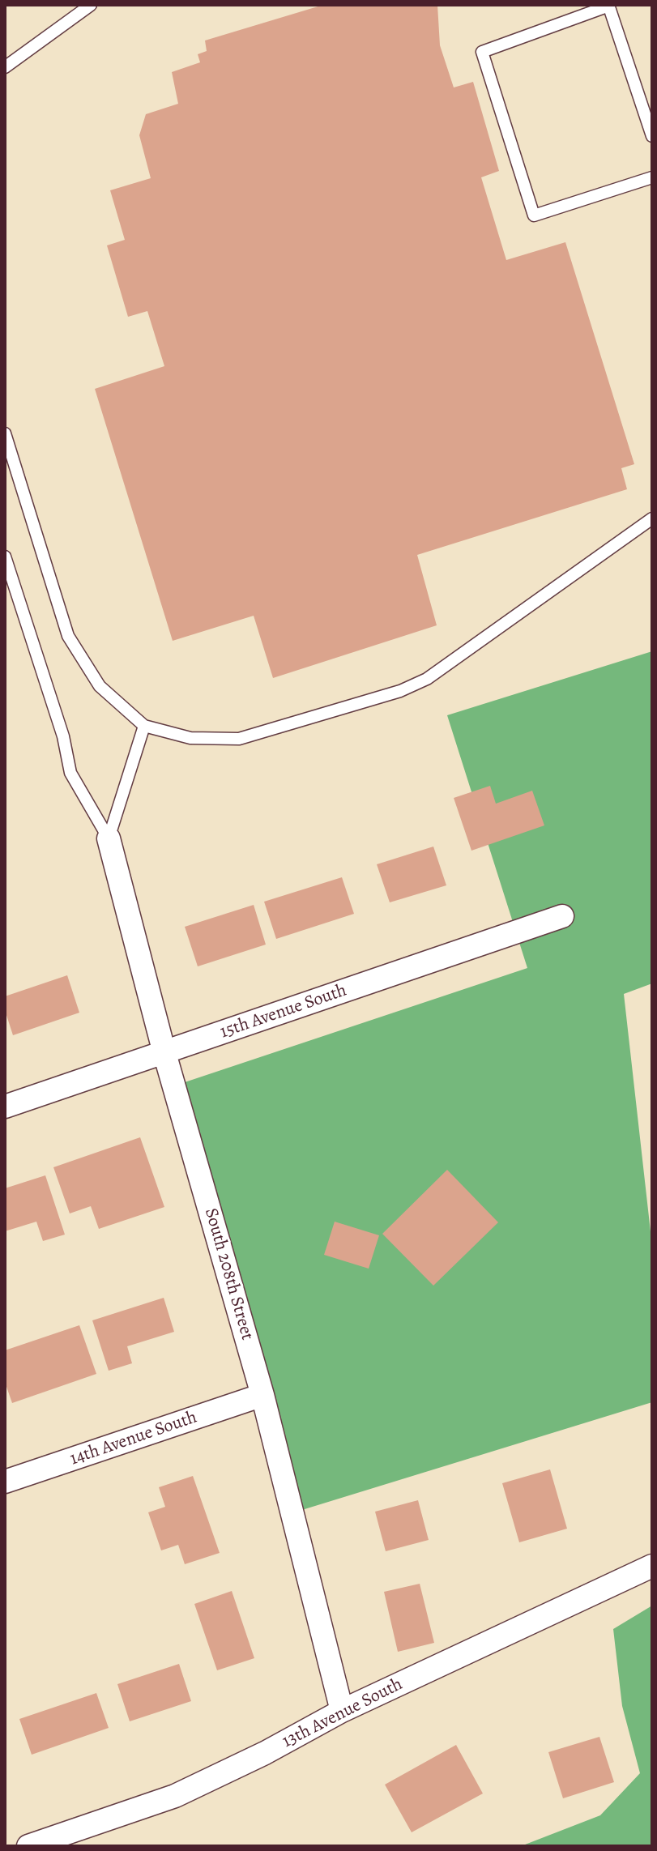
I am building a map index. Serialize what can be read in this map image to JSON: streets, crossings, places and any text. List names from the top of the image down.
{
  "streets": {
    "street": [
      "15th Avenue South",
      "South 208th Street",
      "14th Avenue South",
      "13th Avenue South"
    ]
  },
  "crossings": [
    ["15th Avenue South", "South 208th Street"],
    ["South 208th Street", "14th Avenue South"],
    ["South 208th Street", "13th Avenue South"]
  ]
}
